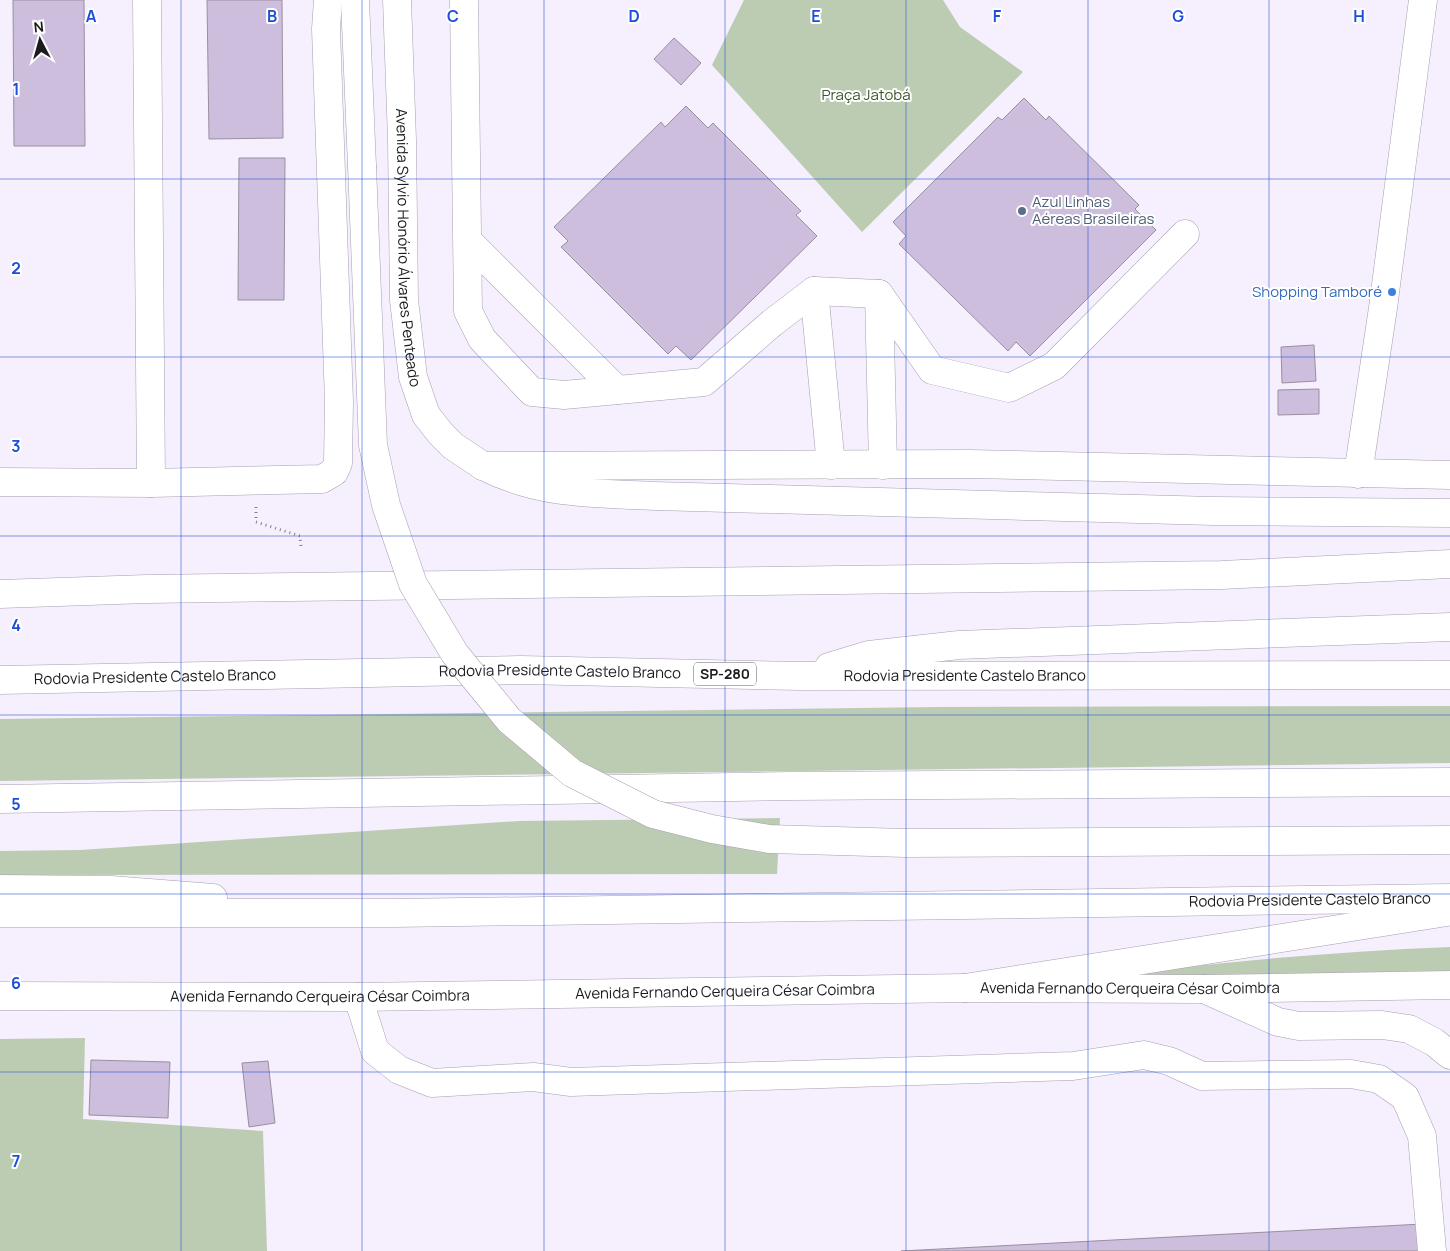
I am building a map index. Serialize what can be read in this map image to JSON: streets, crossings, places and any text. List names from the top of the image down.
{
  "streets": {
    "main road": [
      "Avenida Sylvio Honório Álvares Penteado",
      "Rodovia Presidente Castelo Branco",
      "SP-280",
      "Avenida Fernando Cerqueira César Coimbra"
    ]
  },
  "parks": ["Praça Jatobá"],
  "places": ["Azul Linhas Aéreas Brasileiras", "Shopping Tamboré"],
  "north": "top",
  "grid": {
    "columns": [
      "A",
      "B",
      "C",
      "D",
      "E",
      "F",
      "G",
      "H"
    ],
    "rows": [
      "1",
      "2",
      "3",
      "4",
      "5",
      "6",
      "7"
    ]
  }
}
